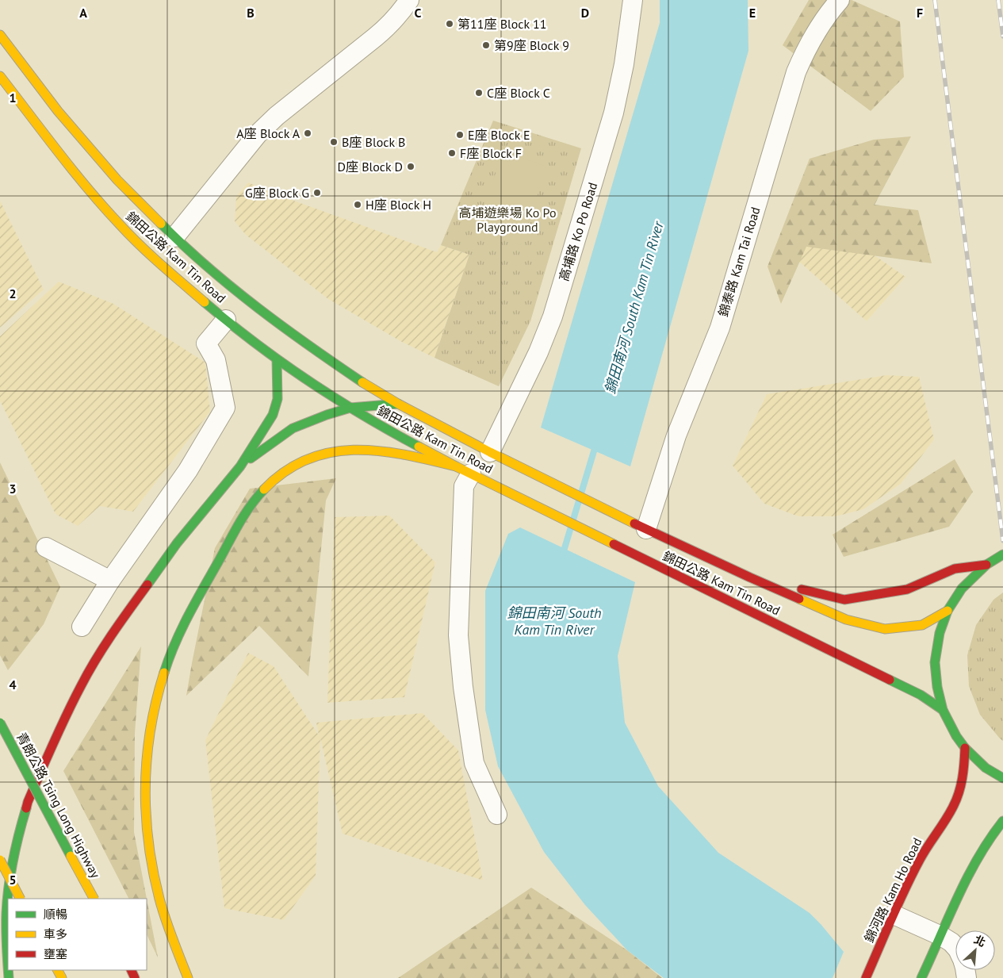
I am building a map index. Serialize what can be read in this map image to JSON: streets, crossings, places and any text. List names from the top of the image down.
{
  "streets": {
    "main road": ["錦田公路 Kam Tin Road", "青朗公路 Tsing Long Highway", "錦河路 Kam Ho Road"],
    "street": ["高埔路 Ko Po Road", "錦泰路 Kam Tai Road"]
  },
  "crossings": [
    ["高埔路 Ko Po Road", "錦田公路 Kam Tin Road"],
    ["錦田公路 Kam Tin Road", "錦泰路 Kam Tai Road"],
    ["錦田公路 Kam Tin Road", "錦河路 Kam Ho Road"]
  ],
  "water": ["錦田南河 South Kam Tin River"],
  "parks": ["高埔遊樂場 Ko Po Playground"],
  "places": [
    "第11座 Block 11",
    "第9座 Block 9",
    "C座 Block C",
    "A座 Block A",
    "E座 Block E",
    "B座 Block B",
    "F座 Block F",
    "D座 Block D",
    "G座 Block G",
    "H座 Block H"
  ],
  "legend": ["順暢", "車多", "壅塞"],
  "north": "top right",
  "grid": {
    "columns": [
      "A",
      "B",
      "C",
      "D",
      "E",
      "F"
    ],
    "rows": [
      "1",
      "2",
      "3",
      "4",
      "5"
    ]
  }
}
